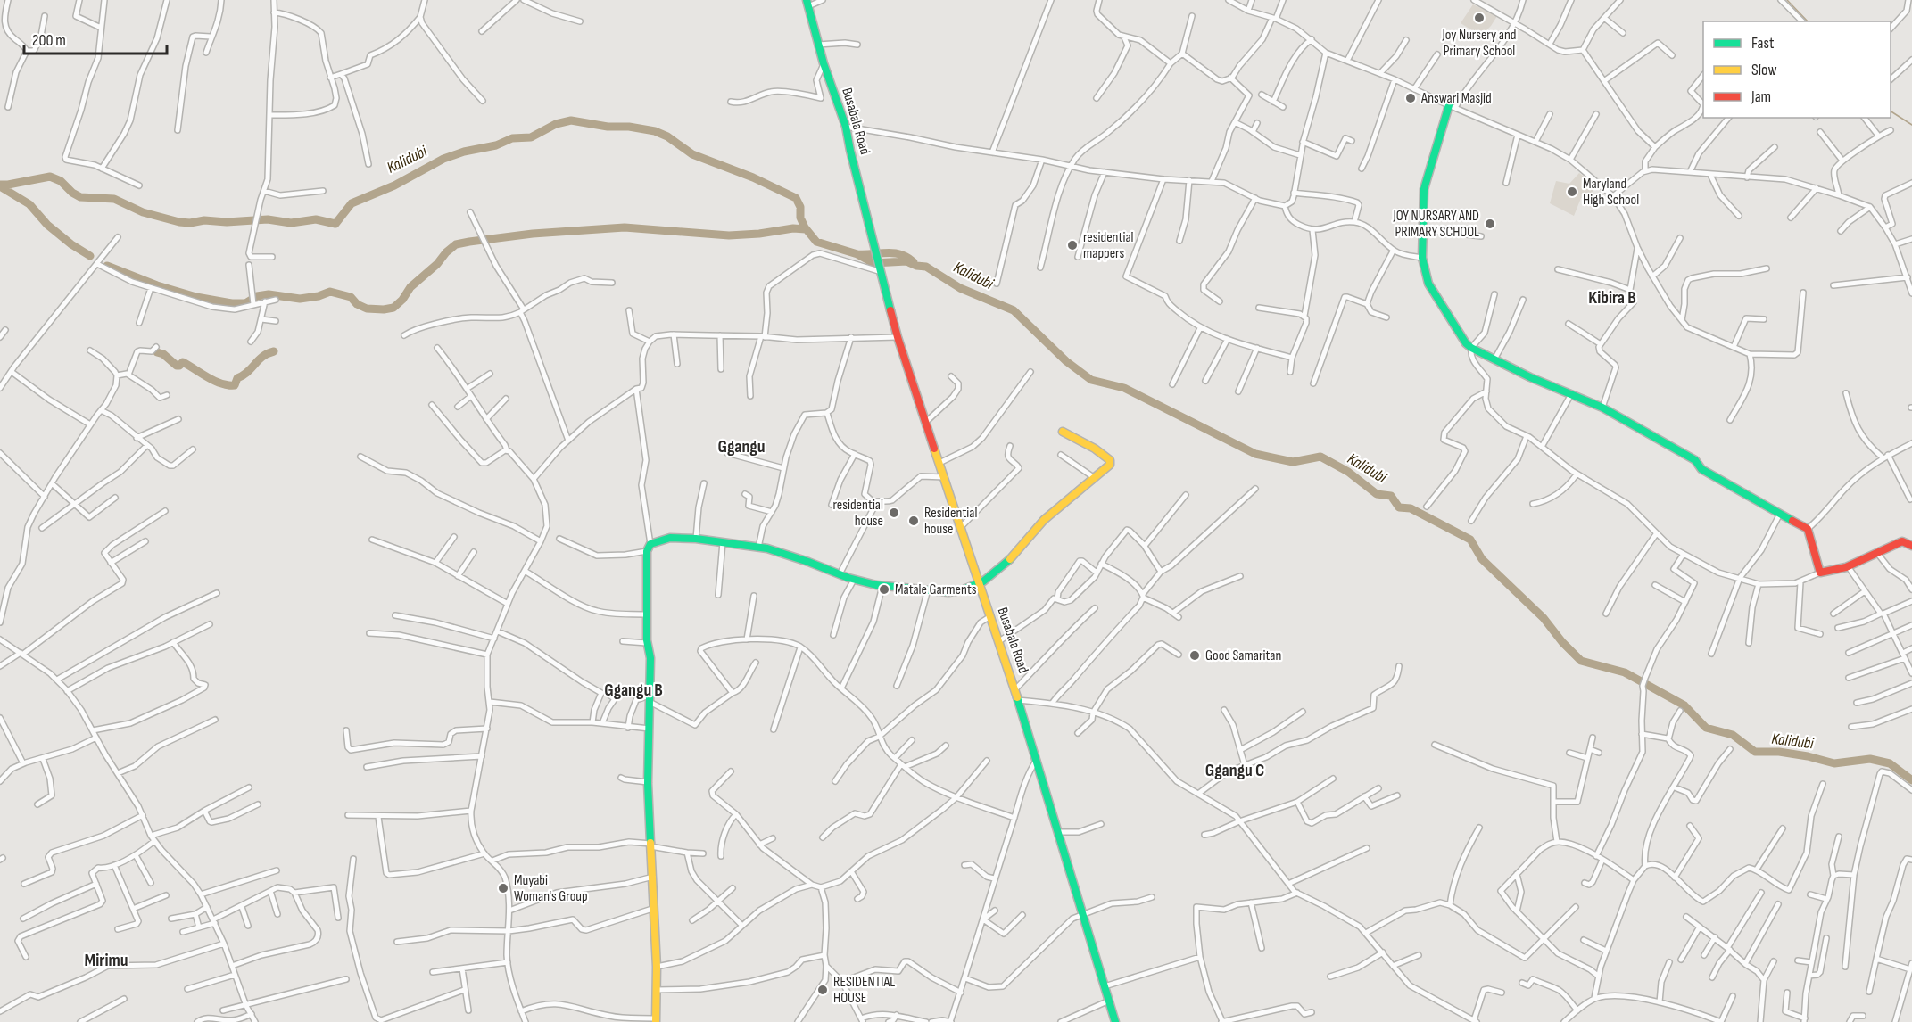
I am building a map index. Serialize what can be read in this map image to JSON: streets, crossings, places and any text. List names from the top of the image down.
{
  "streets": {
    "street": ["Busabala Road"]
  },
  "districts": [
    "Kibira B",
    "Ggangu",
    "Ggangu B",
    "Ggangu C",
    "Mirimu"
  ],
  "water": ["Kalidubi"],
  "places": [
    "Joy Nursery and Primary School",
    "Answari Masjid",
    "Maryland High School",
    "JOY NURSARY AND PRIMARY SCHOOL",
    "residential mappers",
    "residential house",
    "Residential house",
    "Matale Garments",
    "Good Samaritan",
    "Muyabi Woman's Group",
    "RESIDENTIAL HOUSE"
  ],
  "legend": ["Fast", "Slow", "Jam"],
  "scale_bar": "200 m"
}
